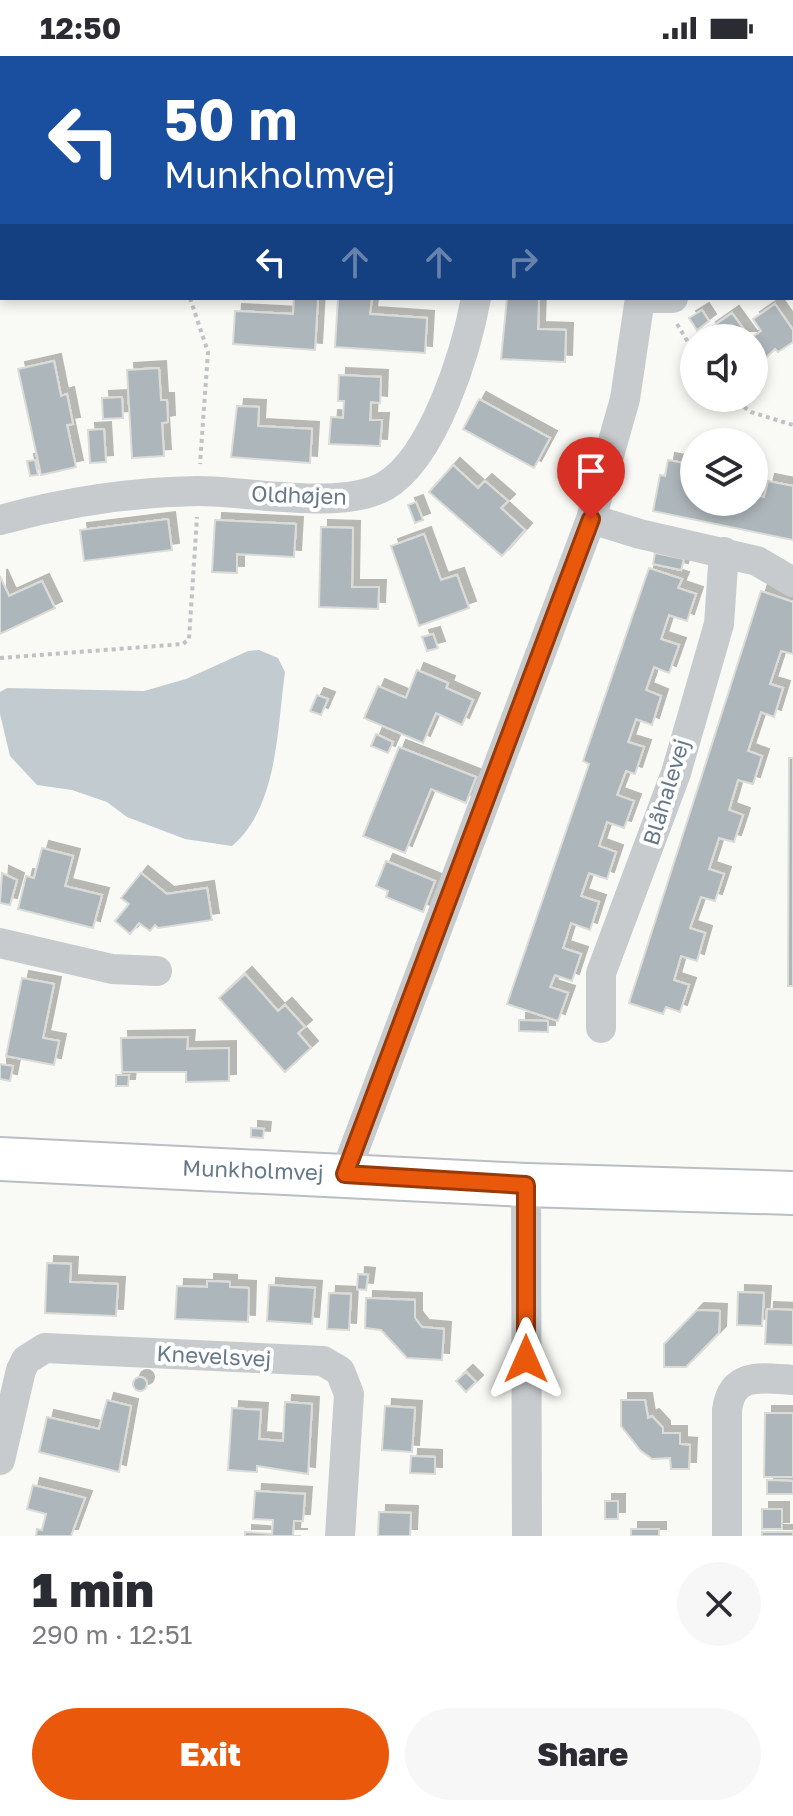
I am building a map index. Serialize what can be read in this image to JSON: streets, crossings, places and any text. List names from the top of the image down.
{
  "streets": {
    "street": [
      "Oldhøjen",
      "Blåhalevej",
      "Munkholmvej",
      "Knevelsvej"
    ]
  },
  "page": {
    "status": "12:50",
    "turn": ["50 m", "Munkholmvej"],
    "heading": ["1 min", "290 m · 12:51"],
    "buttons": ["Exit", "Share"]
  }
}
